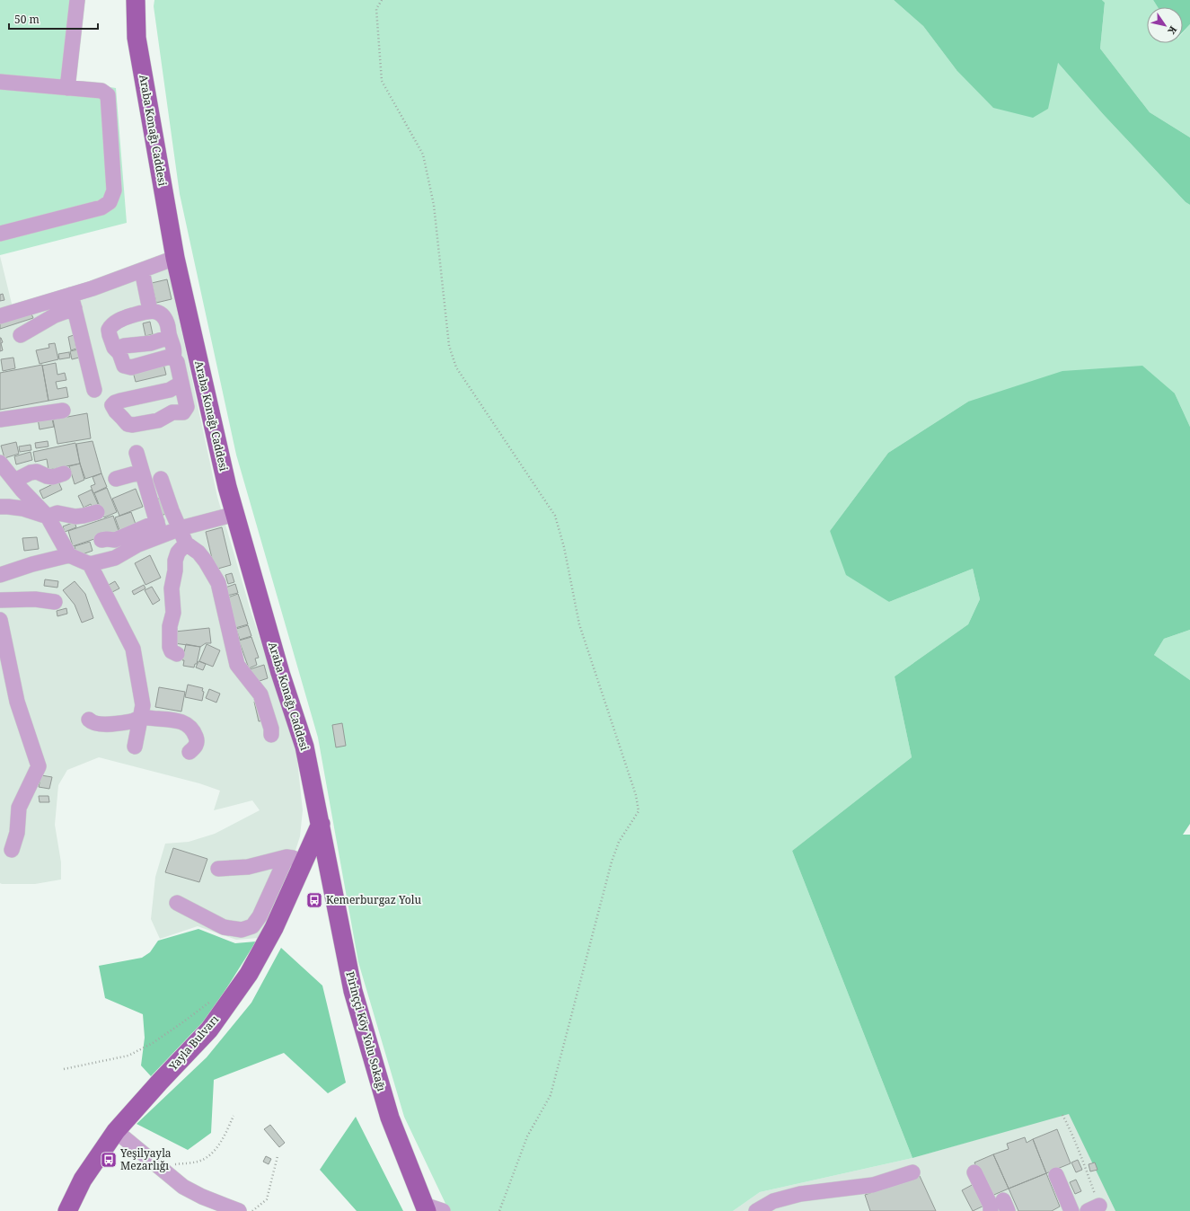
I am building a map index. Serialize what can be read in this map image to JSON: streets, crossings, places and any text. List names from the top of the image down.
{
  "streets": {
    "main road": ["Araba Konağı Caddesi", "Pirinççi Köy Yolu Sokağı", "Yayla Bulvarı"]
  },
  "crossings": [
    ["Araba Konağı Caddesi", "Pirinççi Köy Yolu Sokağı"],
    ["Araba Konağı Caddesi", "Yayla Bulvarı"],
    ["Pirinççi Köy Yolu Sokağı", "Yayla Bulvarı"]
  ],
  "places": {
    "bus stop": ["Kemerburgaz Yolu", "Yeşilyayla Mezarlığı"]
  },
  "scale_bar": "50 m",
  "north": "bottom right"
}
